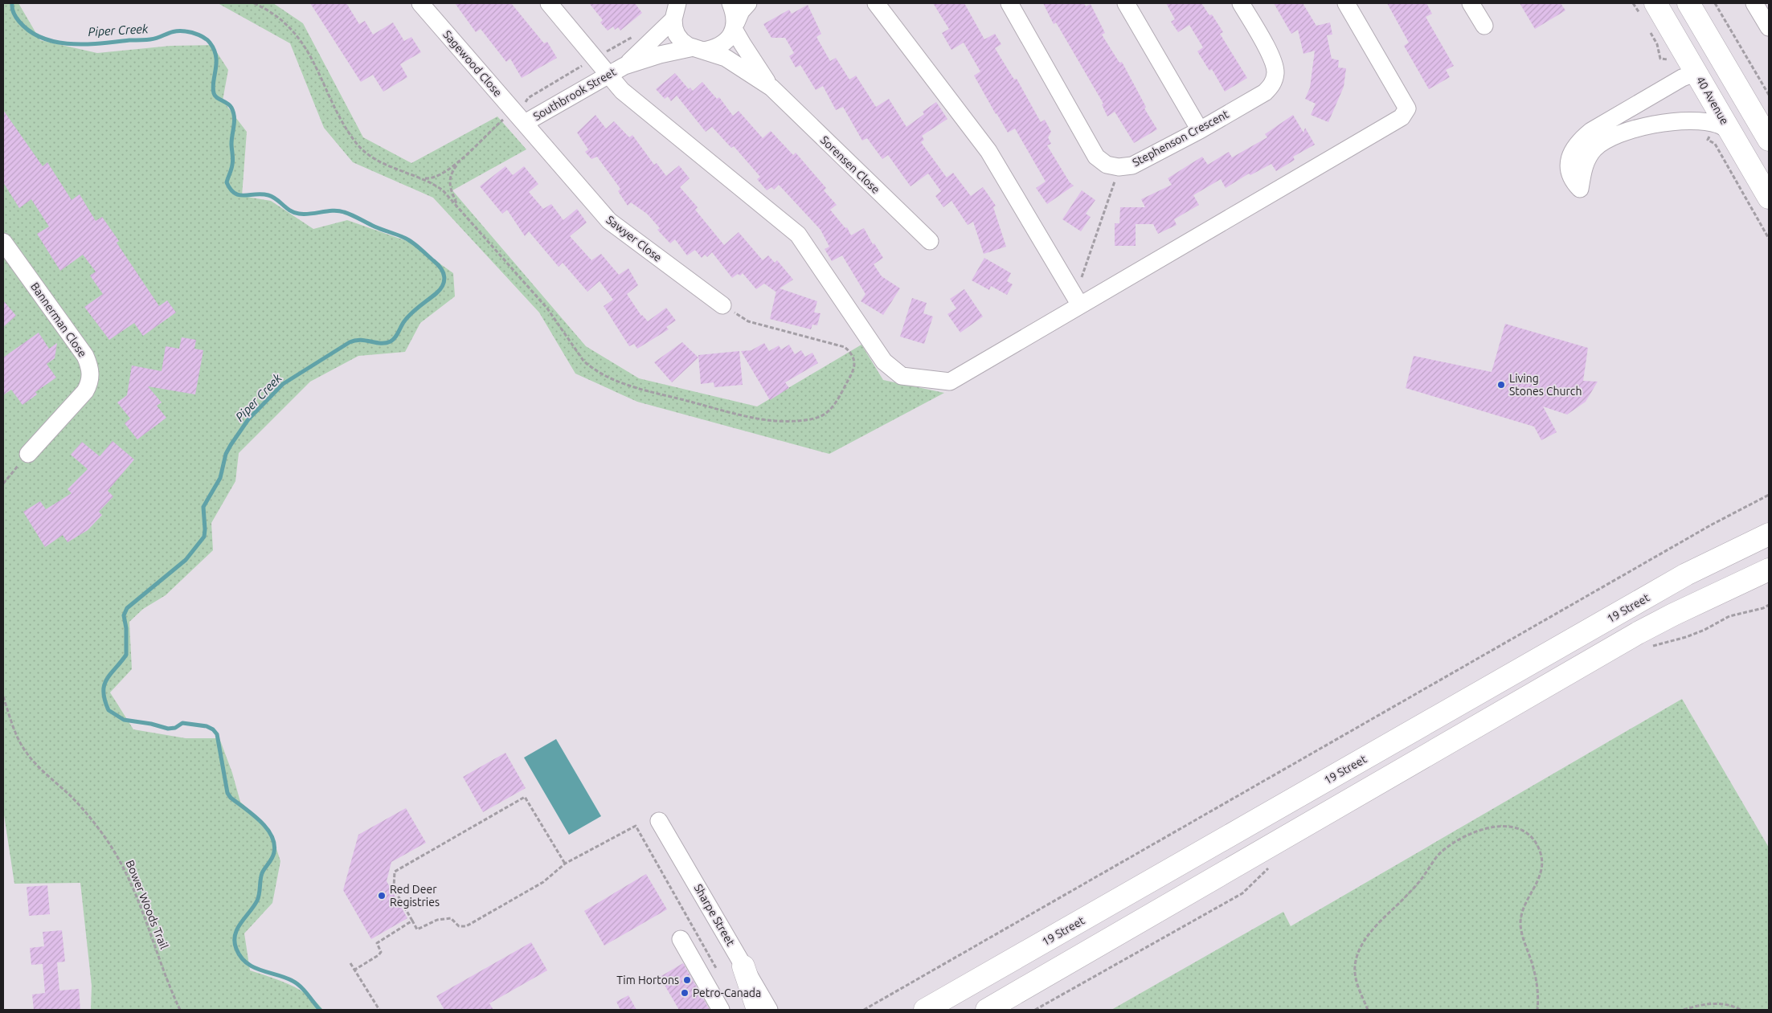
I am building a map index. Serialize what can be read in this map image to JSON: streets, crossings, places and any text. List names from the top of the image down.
{
  "streets": {
    "main road": ["40 Avenue", "19 Street"],
    "street": [
      "Sagewood Close",
      "Southbrook Street",
      "Stephenson Crescent",
      "Sorensen Close",
      "Sawyer Close",
      "Bannerman Close",
      "Sharpe Street"
    ],
    "path": ["Bower Woods Trail"]
  },
  "crossings": [
    ["Sagewood Close", "Southbrook Street"],
    ["Sagewood Close", "Sawyer Close"],
    ["Southbrook Street", "Sorensen Close"],
    ["Southbrook Street", "Sawyer Close"]
  ],
  "water": ["Piper Creek"],
  "places": [
    "Living Stones Church",
    "Red Deer Registries",
    "Tim Hortons",
    "Petro-Canada"
  ]
}
